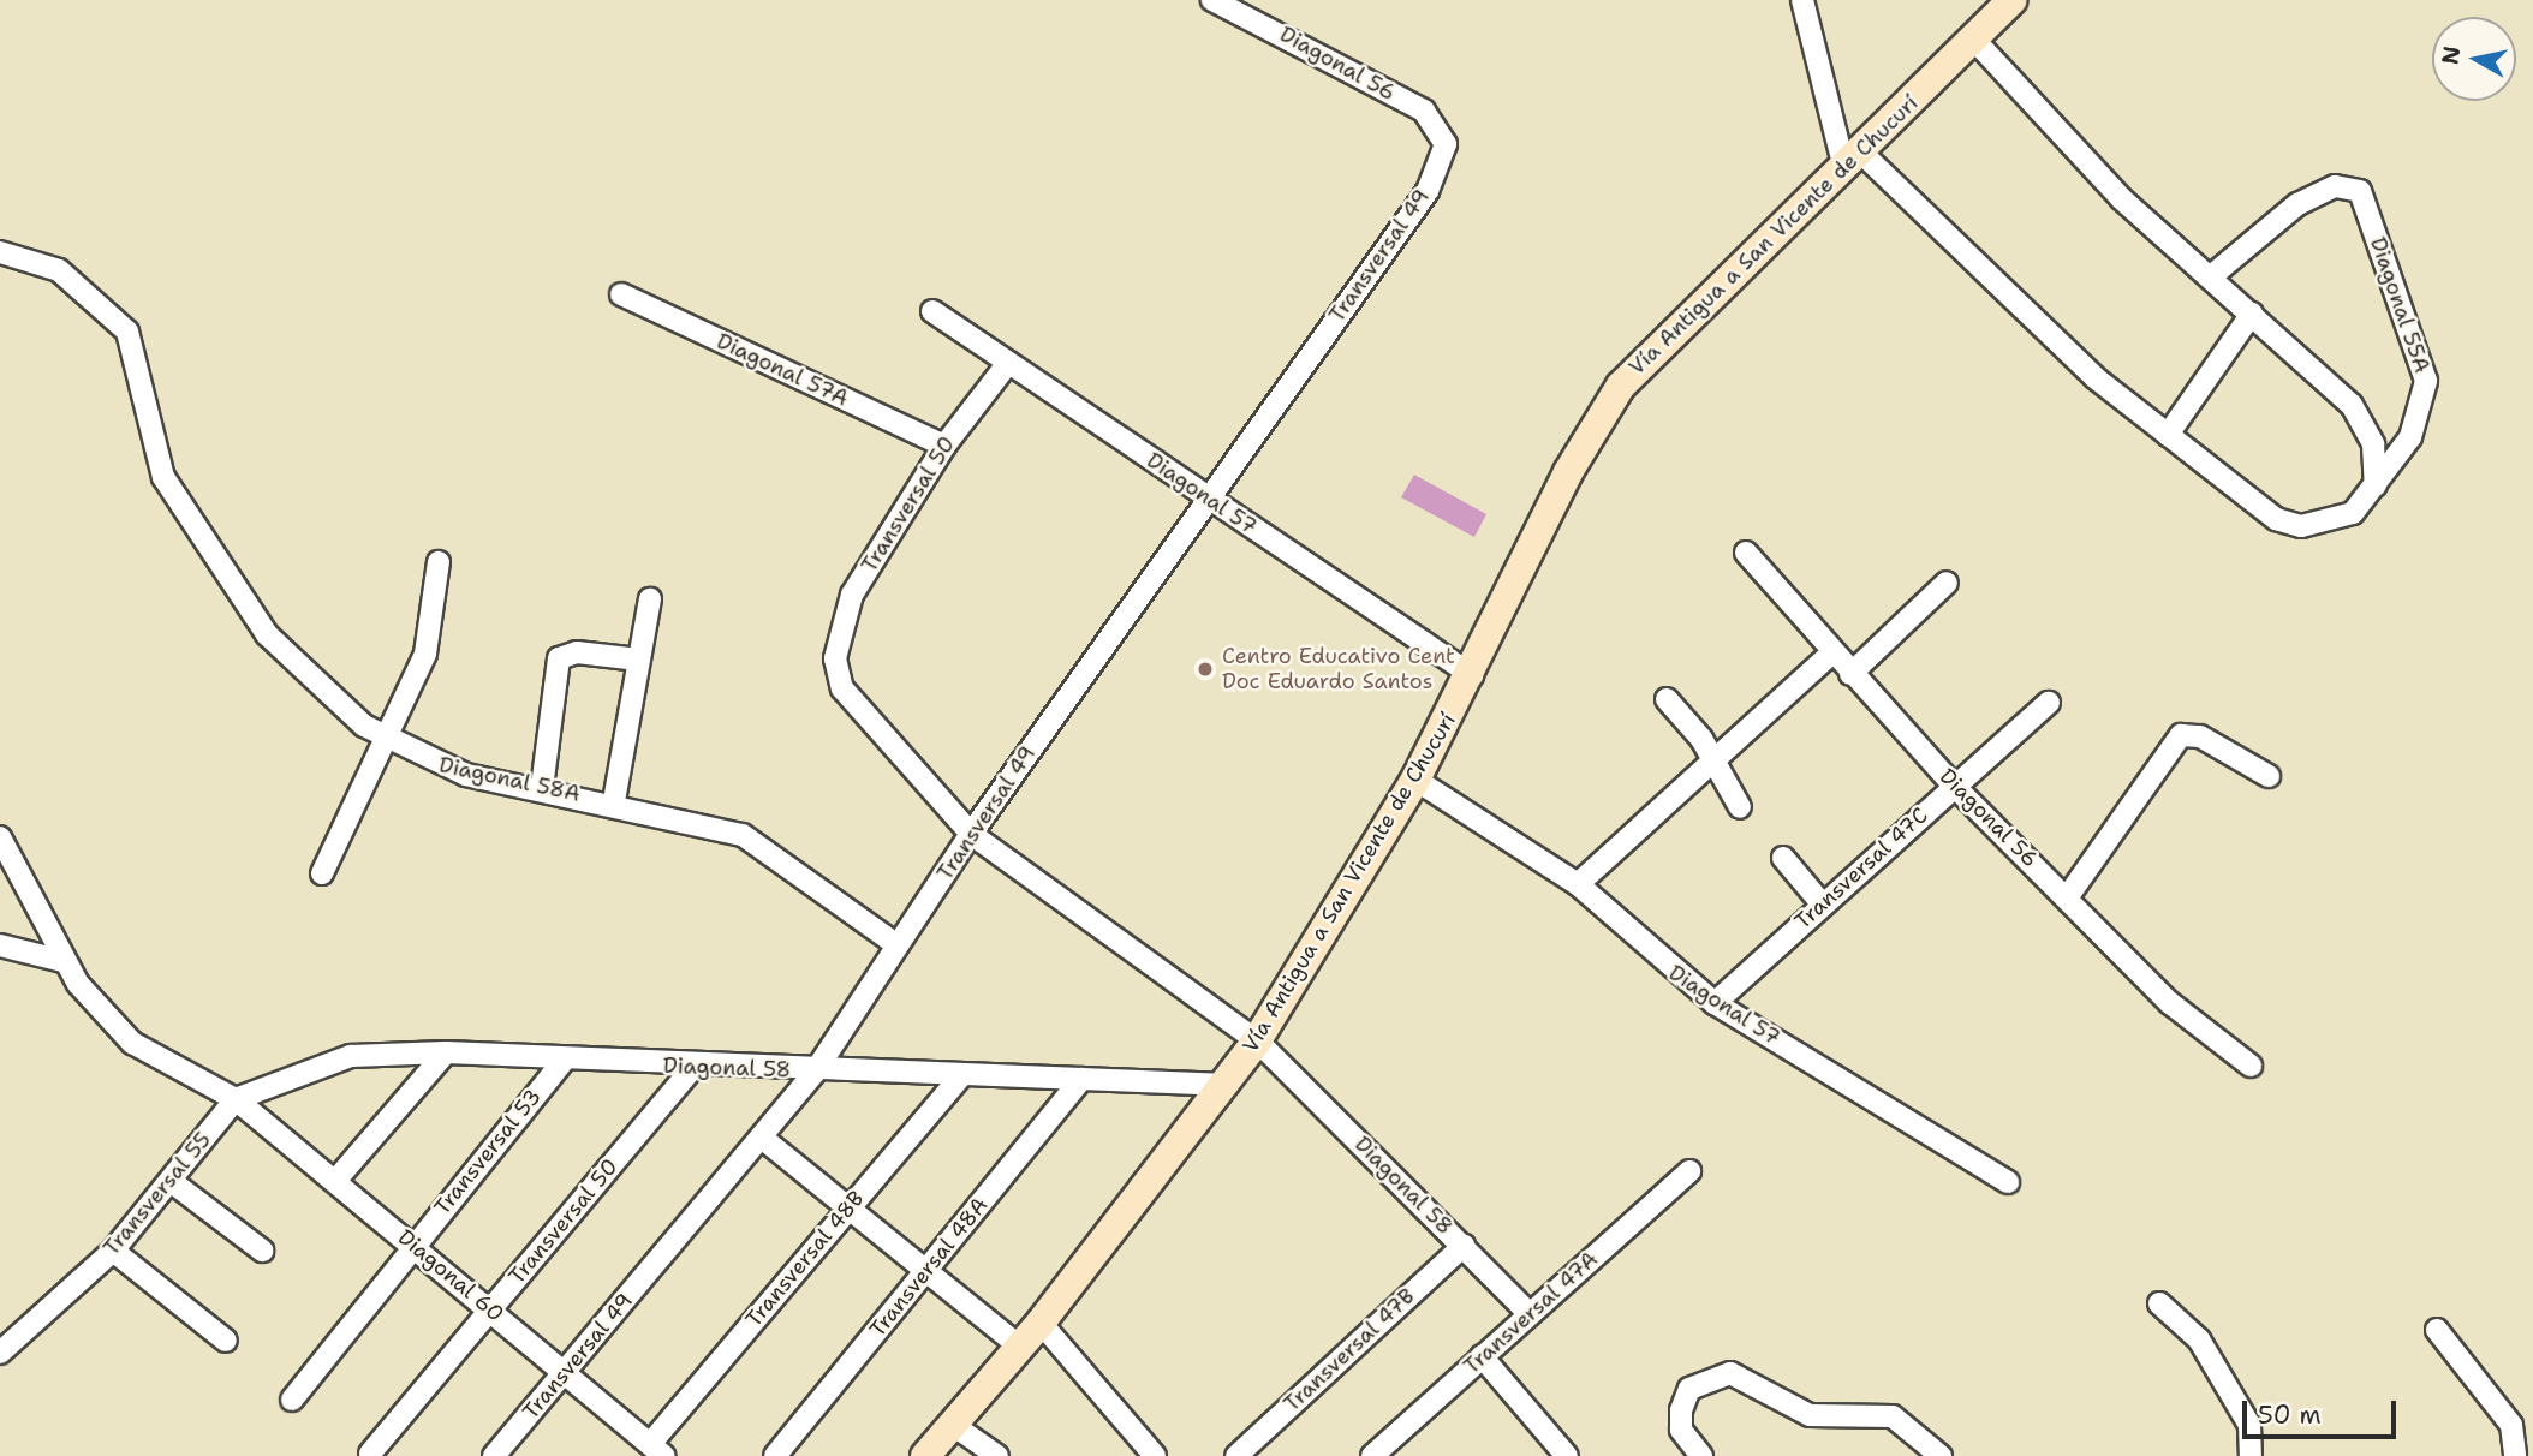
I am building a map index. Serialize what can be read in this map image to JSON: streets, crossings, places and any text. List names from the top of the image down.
{
  "streets": {
    "main road": ["Vía Antigua a San Vicente de Chucurí"],
    "street": [
      "Diagonal 56",
      "Transversal 49",
      "Diagonal 55A",
      "Diagonal 57A",
      "Diagonal 57",
      "Transversal 50",
      "Diagonal 58A",
      "Transversal 47C",
      "Diagonal 58",
      "Transversal 53",
      "Transversal 55",
      "Transversal 48B",
      "Transversal 48A",
      "Diagonal 60",
      "Transversal 47A",
      "Transversal 47B"
    ]
  },
  "crossings": [
    ["Diagonal 56", "Transversal 49"],
    ["Diagonal 56", "Transversal 47C"],
    ["Vía Antigua a San Vicente de Chucurí", "Diagonal 57"],
    ["Vía Antigua a San Vicente de Chucurí", "Diagonal 58"],
    ["Transversal 49", "Diagonal 57"],
    ["Transversal 49", "Diagonal 58A"],
    ["Transversal 49", "Diagonal 58"],
    ["Transversal 49", "Diagonal 60"],
    ["Diagonal 57A", "Transversal 50"],
    ["Diagonal 57", "Transversal 50"],
    ["Diagonal 57", "Transversal 47C"],
    ["Transversal 50", "Diagonal 58"],
    ["Transversal 50", "Diagonal 60"],
    ["Diagonal 58", "Transversal 53"],
    ["Diagonal 58", "Transversal 55"],
    ["Diagonal 58", "Transversal 48B"],
    ["Diagonal 58", "Transversal 48A"],
    ["Diagonal 58", "Diagonal 60"],
    ["Diagonal 58", "Transversal 47A"],
    ["Diagonal 58", "Transversal 47B"],
    ["Transversal 53", "Diagonal 60"],
    ["Transversal 55", "Diagonal 60"],
    ["Transversal 48B", "Diagonal 60"]
  ],
  "places": ["Centro Educativo Cent Doc Eduardo Santos"],
  "scale_bar": "50 m",
  "north": "left"
}
